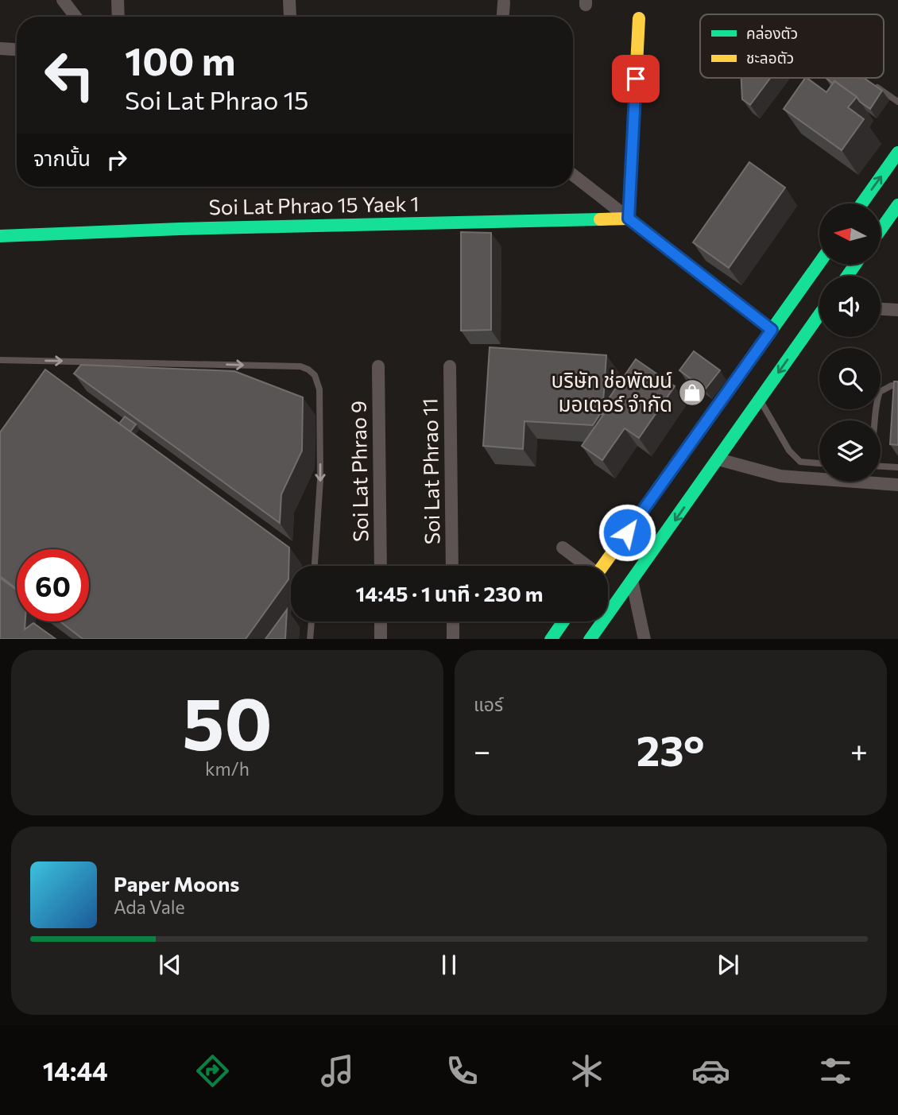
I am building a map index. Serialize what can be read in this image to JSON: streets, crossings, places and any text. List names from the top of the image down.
{
  "streets": {
    "main road": ["Soi Lat Phrao 15 Yaek 1"],
    "street": ["Soi Lat Phrao 9", "Soi Lat Phrao 11"]
  },
  "places": {
    "shop": ["บริษัท ช่อพัฒน์ มอเตอร์ จำกัด"]
  },
  "legend": ["คล่องตัว", "ชะลอตัว"],
  "north": "left",
  "page": {
    "turn": ["100 m", "Soi Lat Phrao 15"],
    "then": "จากนั้น",
    "limit": "60",
    "trip": "14:45 · 1 นาที · 230 m",
    "tile": [
      ["50", "km/h"],
      "แอร์"
    ],
    "heat": ["−", "23°", "+"],
    "song": ["Paper Moons", "Ada Vale"],
    "tabs": "14:44"
  }
}
